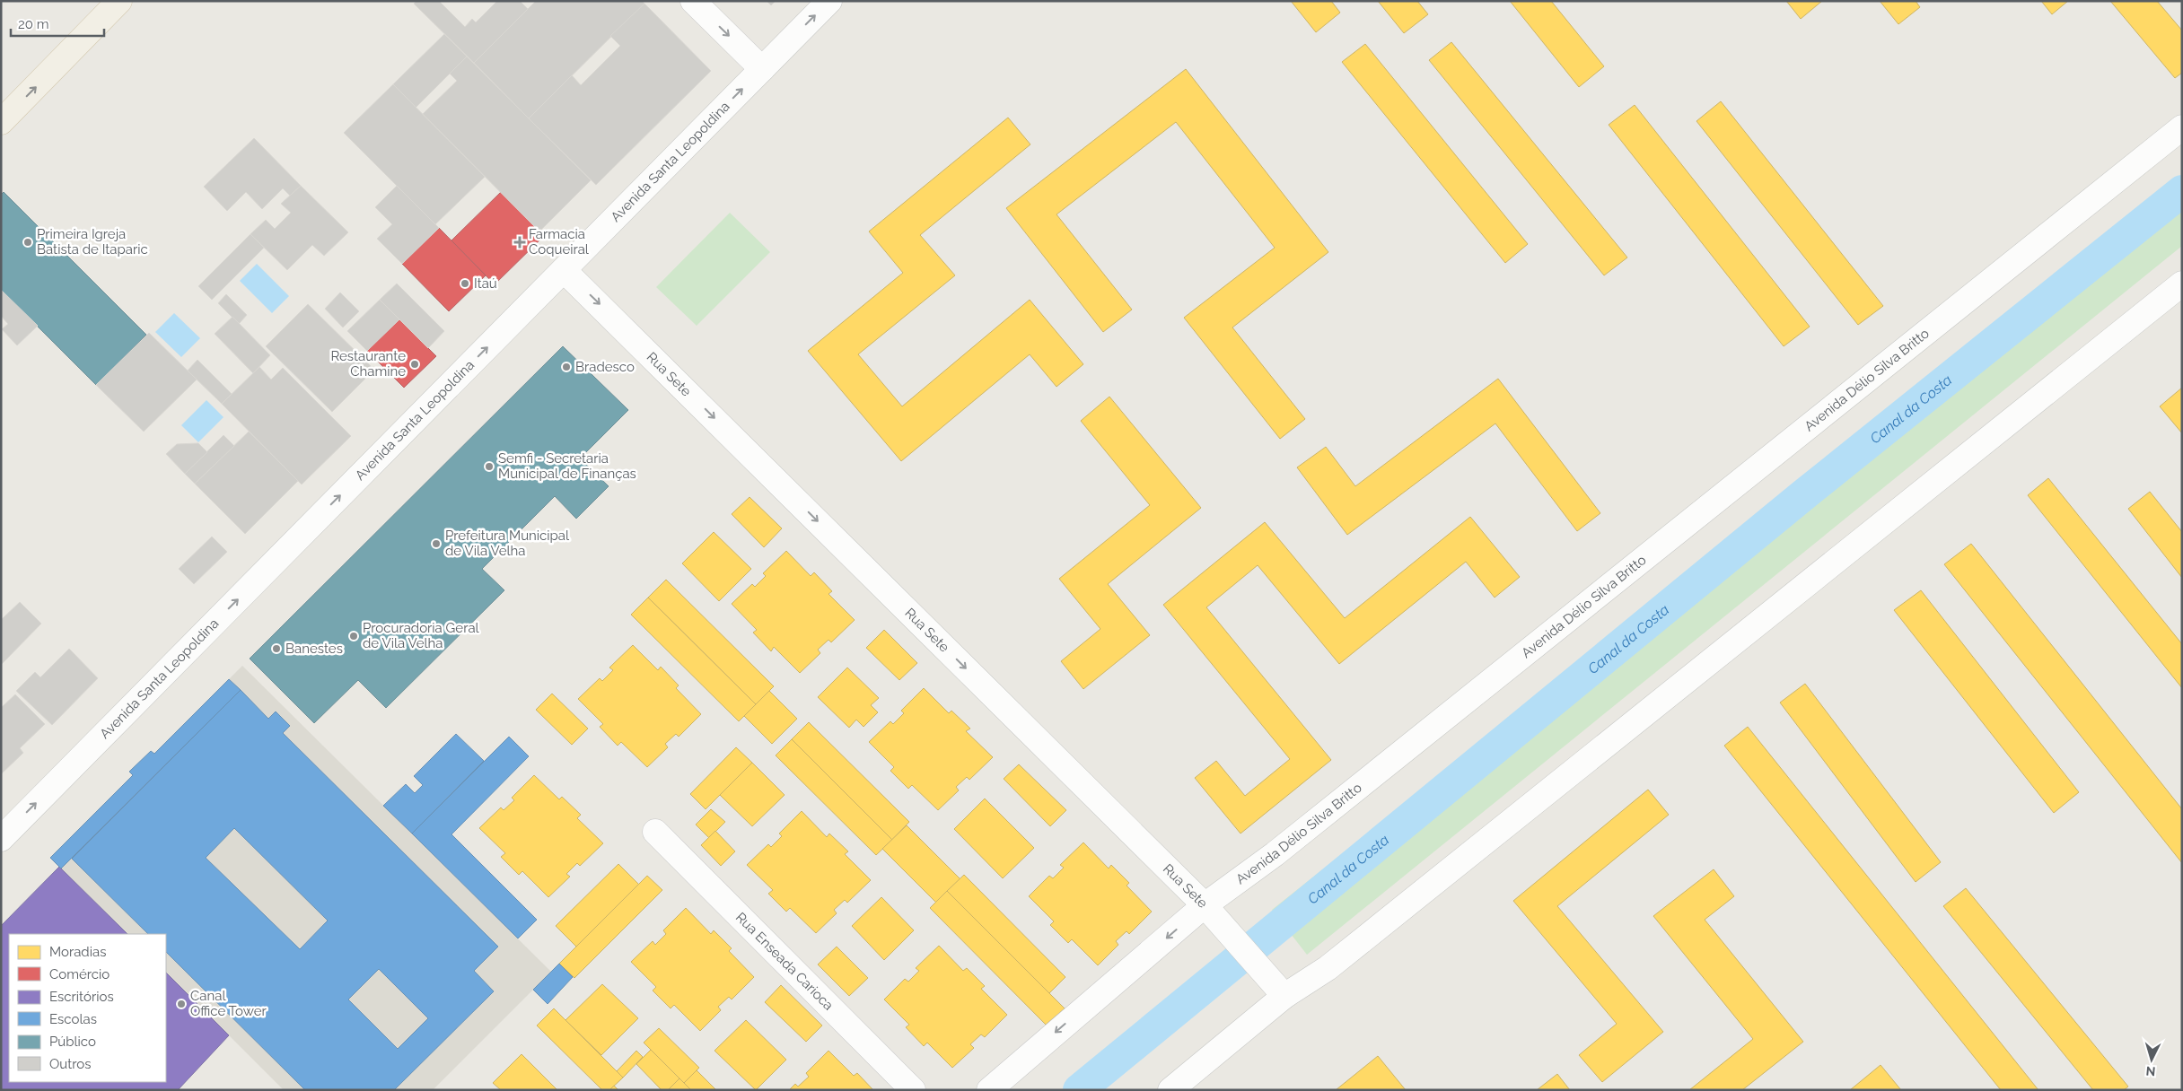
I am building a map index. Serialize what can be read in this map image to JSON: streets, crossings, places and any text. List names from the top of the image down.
{
  "streets": {
    "street": [
      "Avenida Santa Leopoldina",
      "Rua Sete",
      "Avenida Délio Silva Britto",
      "Rua Enseada Carioca"
    ]
  },
  "crossings": [
    ["Avenida Santa Leopoldina", "Rua Sete"],
    ["Rua Sete", "Avenida Délio Silva Britto"]
  ],
  "one_way": ["Avenida Santa Leopoldina", "Rua Sete"],
  "water": ["Canal da Costa"],
  "places": {
    "other": [
      "Primeira Igreja Batista de Itaparic",
      "Itaú",
      "Restaurante Chamine",
      "Bradesco",
      "Semfi - Secretaria Municipal de Finanças",
      "Prefeitura Municipal de Vila Velha",
      "Procuradoria Geral de Vila Velha",
      "Banestes",
      "Canal Office Tower"
    ],
    "health": ["Farmacia Coqueiral"]
  },
  "legend": [
    "Moradias",
    "Comércio",
    "Escritórios",
    "Escolas",
    "Público",
    "Outros"
  ],
  "scale_bar": "20 m",
  "north": "bottom"
}
